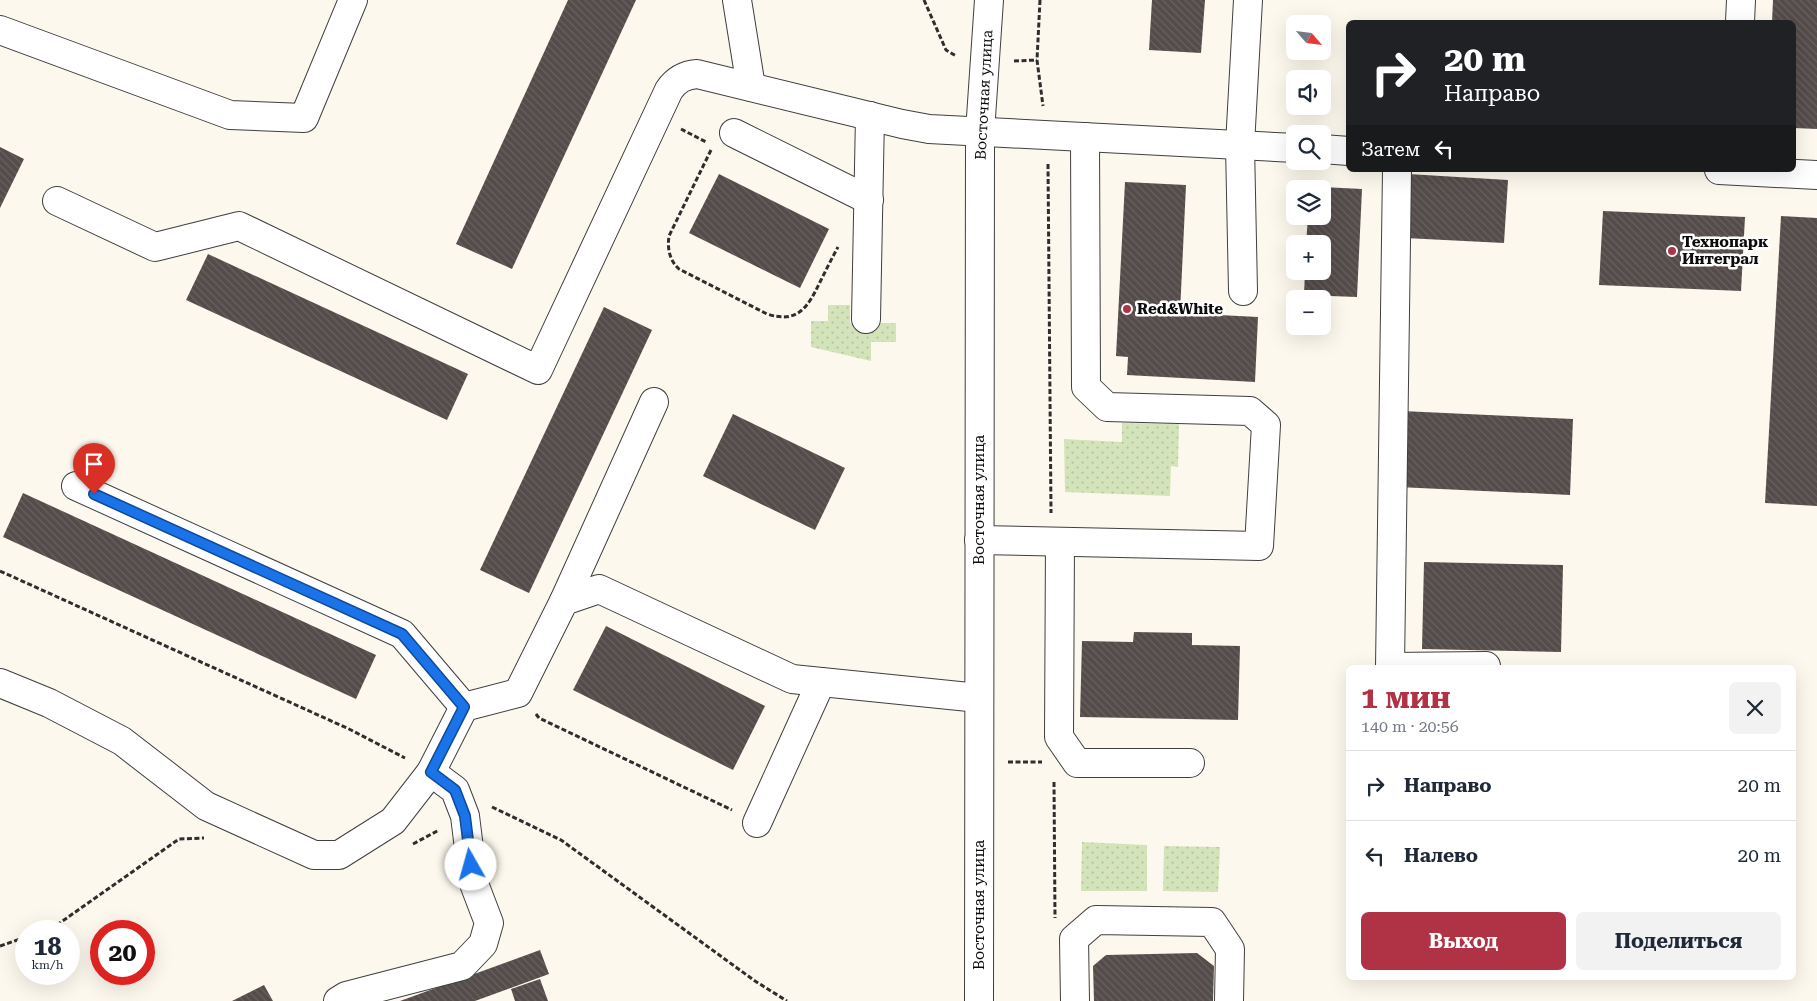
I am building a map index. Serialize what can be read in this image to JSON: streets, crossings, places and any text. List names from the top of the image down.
{
  "streets": {
    "street": ["Восточная улица"]
  },
  "places": ["Технопарк Интеграл", "Red&White"],
  "north": "bottom right",
  "page": {
    "map_buttons": ["+", "−"],
    "turn": ["20 m", "Направо"],
    "then": "Затем",
    "heading": ["1 мин", "140 m · 20:56"],
    "list": [
      {
        "name": "Направо",
        "value": "20 m"
      },
      {
        "name": "Налево",
        "value": "20 m"
      }
    ],
    "buttons": ["Выход", "Поделиться"],
    "speed": "18 km/h",
    "limit": "20"
  }
}
